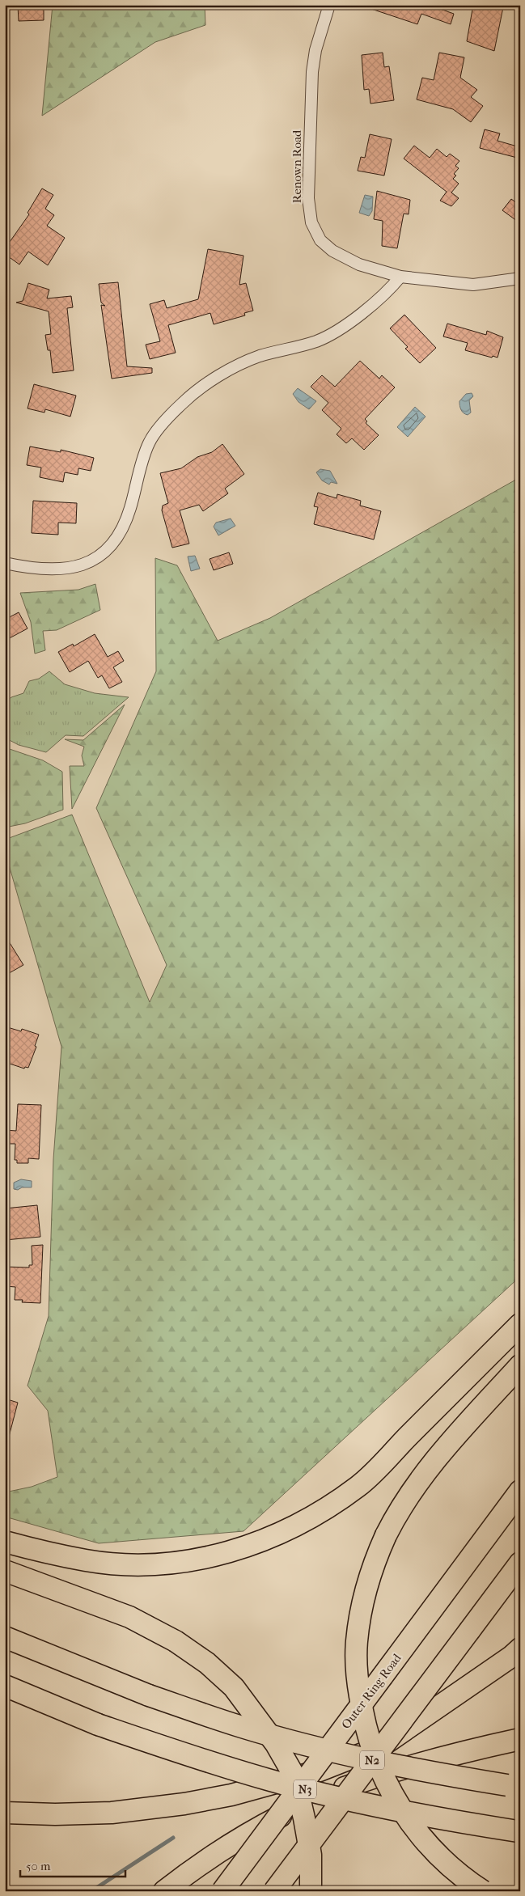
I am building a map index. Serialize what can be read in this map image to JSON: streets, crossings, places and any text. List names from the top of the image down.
{
  "streets": {
    "highway": ["Outer Ring Road", "N2", "N3"],
    "street": ["Renown Road"]
  },
  "scale_bar": "50 m"
}
